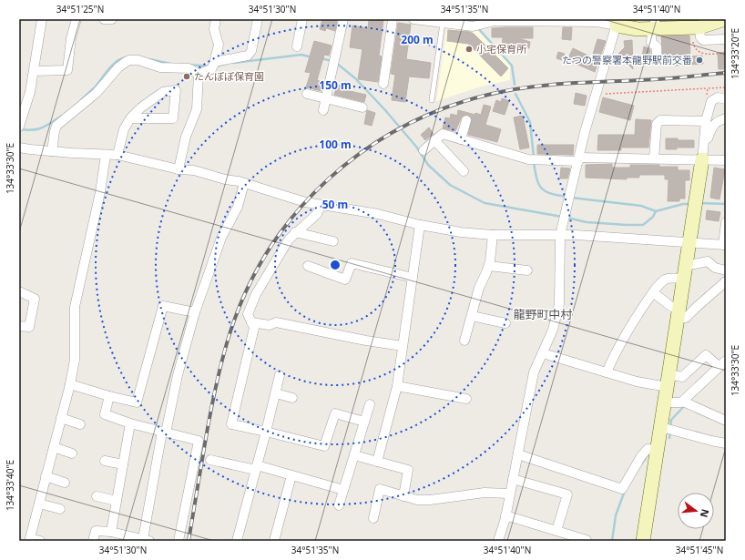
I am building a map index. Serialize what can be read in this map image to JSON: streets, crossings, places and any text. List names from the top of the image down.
{
  "districts": ["龍野町中村"],
  "places": ["小宅保育所", "たつの警察署本龍野駅前交番", "たんぽぽ保育園"],
  "north": "right",
  "coordinates": [
    "34°51'25\"N",
    "34°51'30\"N",
    "34°51'35\"N",
    "34°51'40\"N",
    "134°33'20\"E",
    "134°33'30\"E",
    "134°33'40\"E",
    "34°51'45\"N"
  ],
  "rings": [
    "200 m",
    "150 m",
    "100 m",
    "50 m"
  ]
}
